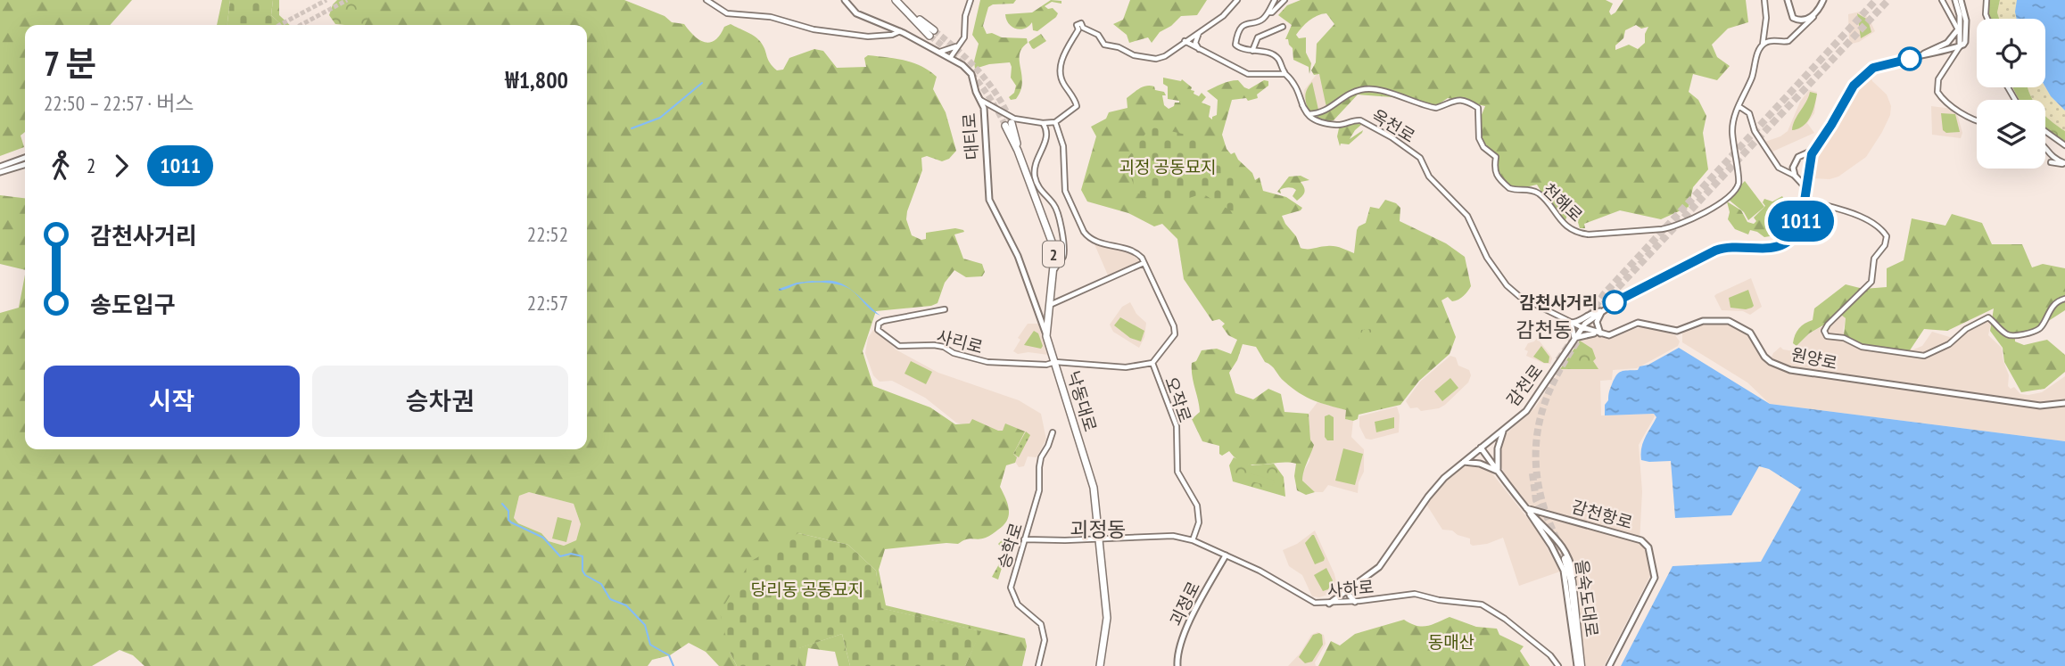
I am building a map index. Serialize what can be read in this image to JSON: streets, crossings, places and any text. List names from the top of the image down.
{
  "streets": {
    "main road": [
      "대티로",
      "2",
      "원양로",
      "감천로",
      "낙동대로",
      "감천항로",
      "을숙도대로",
      "괴정로"
    ],
    "street": [
      "옥천로",
      "천해로",
      "사리로",
      "오작로",
      "승학로",
      "사하로"
    ]
  },
  "crossings": [
    ["옥천로", "천해로"],
    ["옥천로", "감천로"],
    ["대티로", "낙동대로"],
    ["사리로", "오작로"],
    ["사리로", "낙동대로"],
    ["원양로", "감천로"],
    ["감천로", "사하로"],
    ["감천로", "을숙도대로"],
    ["오작로", "사하로"],
    ["낙동대로", "사하로"],
    ["감천항로", "을숙도대로"],
    ["승학로", "사하로"],
    ["사하로", "괴정로"]
  ],
  "districts": ["감천동", "괴정동"],
  "parks": ["괴정 공동묘지", "당리동 공동묘지", "동매산"],
  "places": ["감천사거리"],
  "lines": ["bus line 1011"],
  "page": {
    "on_map": "1011",
    "heading": ["7 분", "22:50 – 22:57 · 버스", "₩1,800"],
    "legs": ["2", "1011"],
    "list": [
      {
        "name": "감천사거리",
        "value": "22:52"
      },
      {
        "name": "송도입구",
        "value": "22:57"
      }
    ],
    "buttons": ["시작", "승차권"]
  }
}
